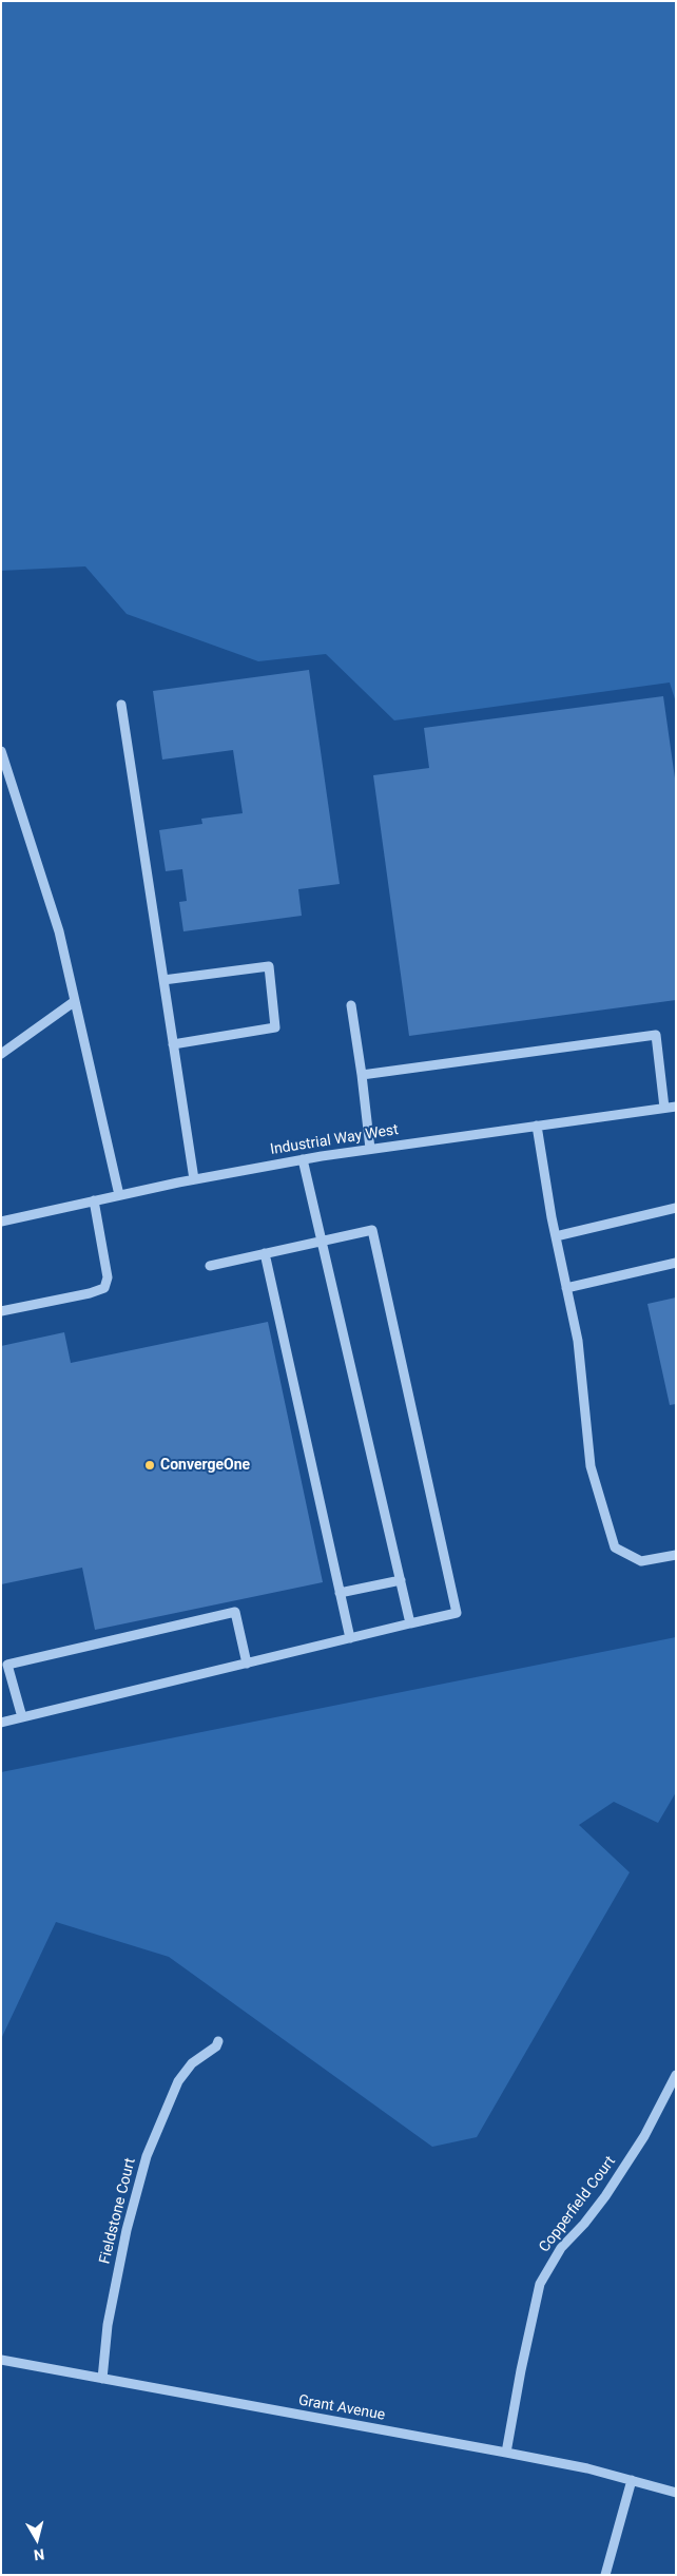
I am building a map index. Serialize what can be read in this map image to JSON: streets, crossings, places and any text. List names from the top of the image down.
{
  "streets": {
    "street": [
      "Industrial Way West",
      "Copperfield Court",
      "Fieldstone Court",
      "Grant Avenue"
    ]
  },
  "crossings": [
    ["Copperfield Court", "Grant Avenue"],
    ["Fieldstone Court", "Grant Avenue"]
  ],
  "places": ["ConvergeOne"],
  "north": "bottom"
}
